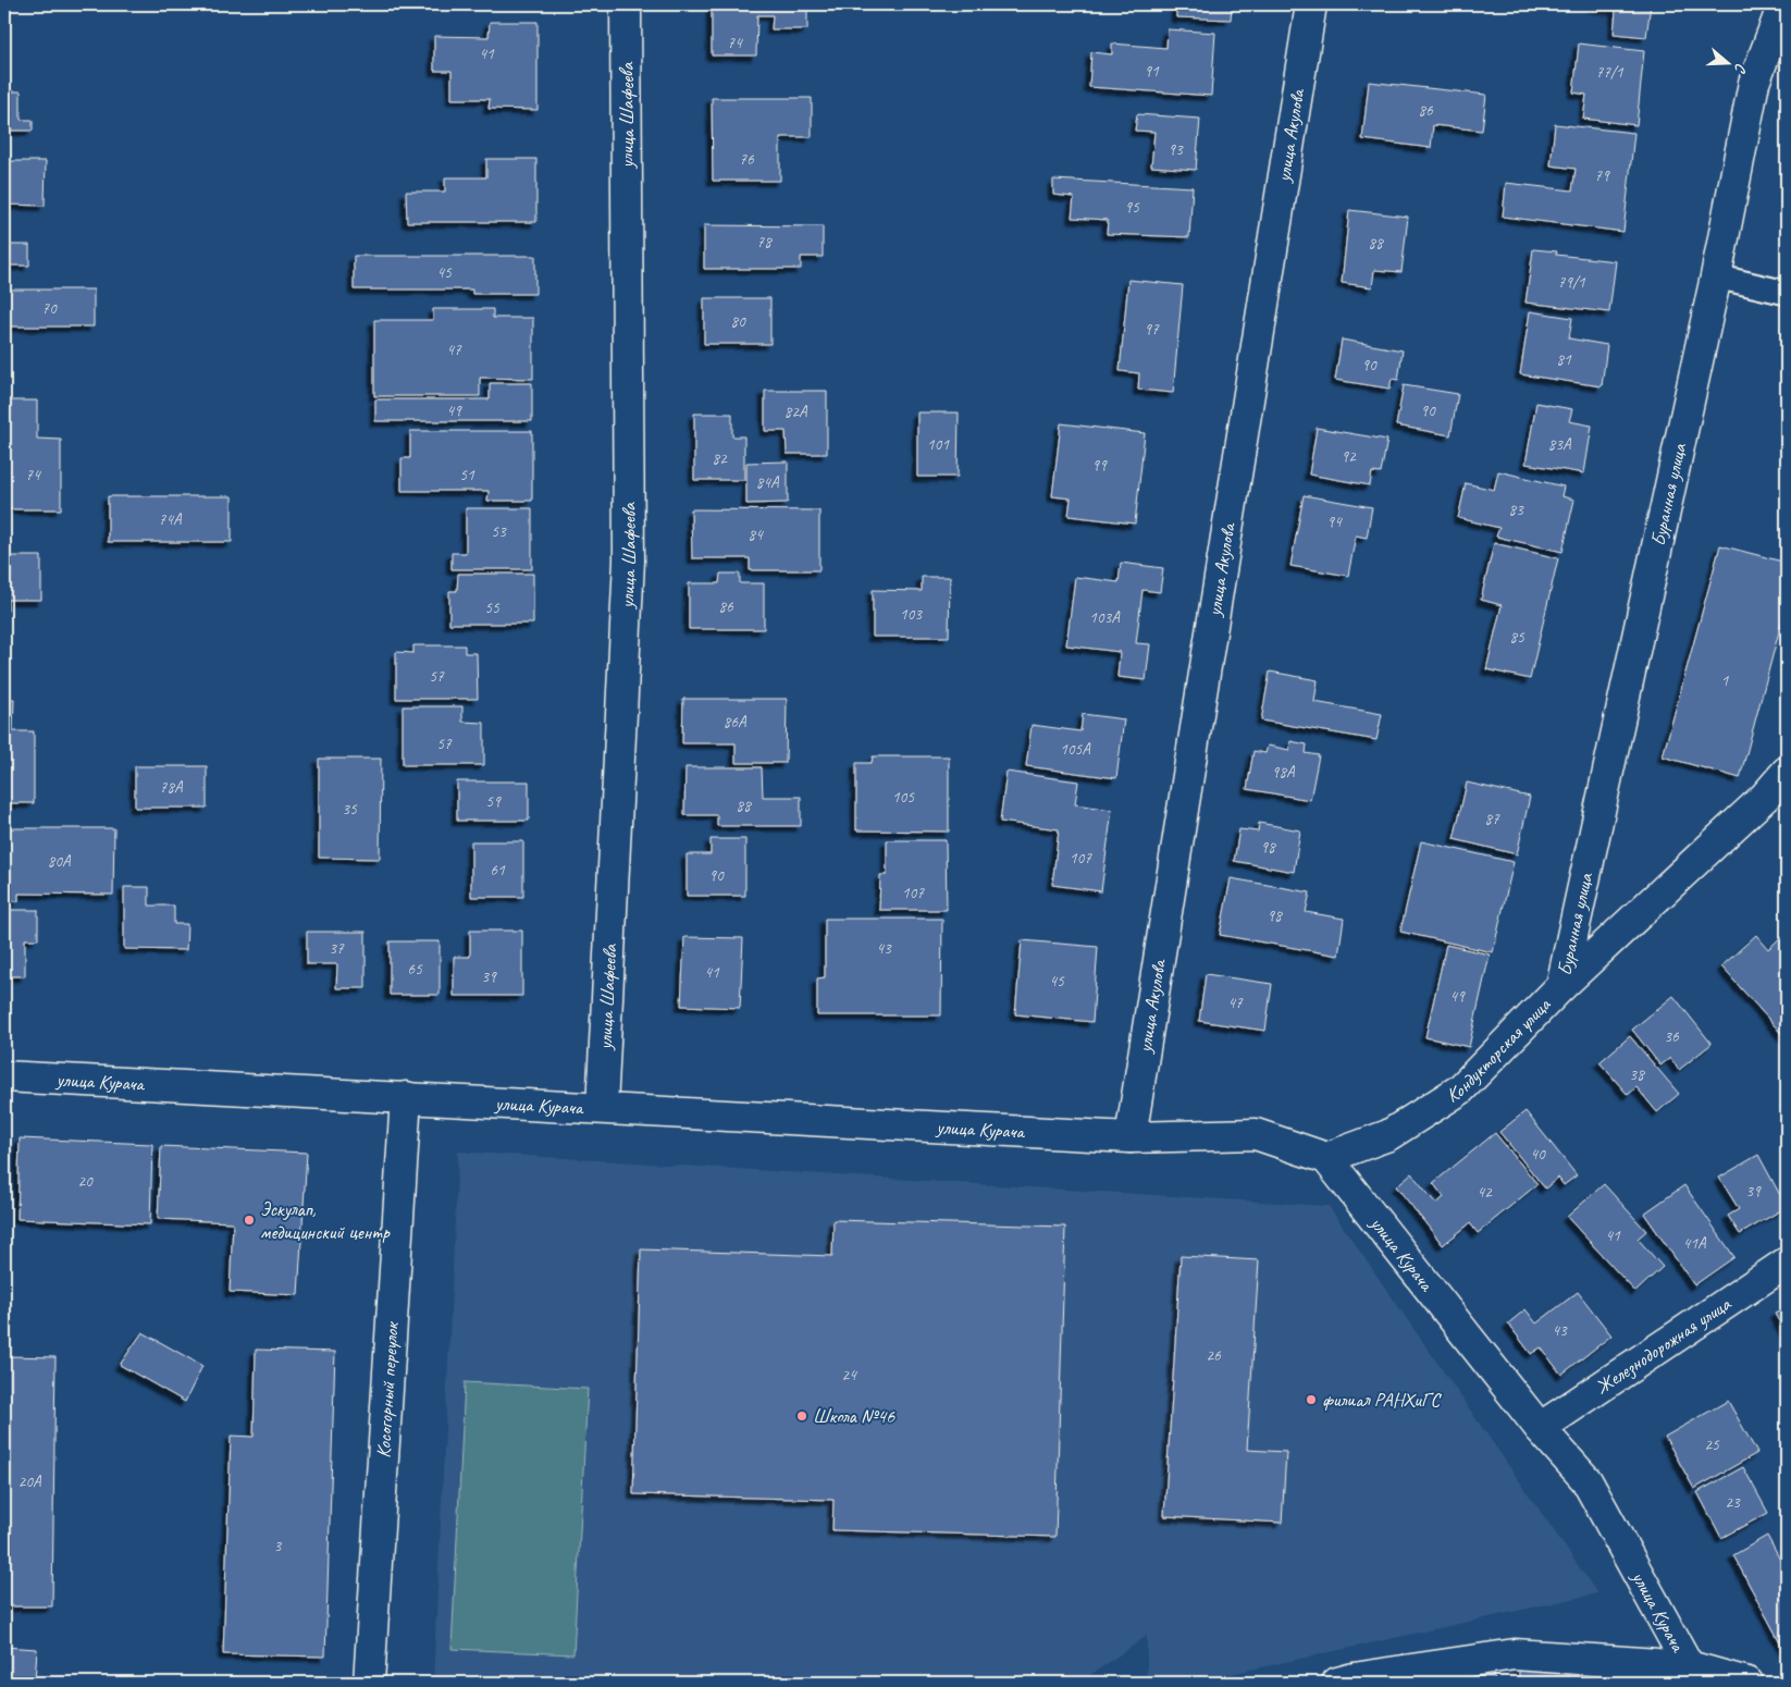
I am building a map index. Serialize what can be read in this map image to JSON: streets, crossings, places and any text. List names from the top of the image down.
{
  "streets": {
    "street": [
      "улица Шафеева",
      "улица Акулова",
      "Буранная улица",
      "Кондукторская улица",
      "улица Курача",
      "Железнодорожная улица",
      "Косогорный переулок"
    ]
  },
  "crossings": [
    ["улица Шафеева", "улица Курача"],
    ["улица Акулова", "улица Курача"],
    ["Буранная улица", "Кондукторская улица"],
    ["Кондукторская улица", "улица Курача"],
    ["улица Курача", "Железнодорожная улица"],
    ["улица Курача", "Косогорный переулок"]
  ],
  "places": ["Эскулап, медицинский центр", "филиал РАНХиГС", "Школа №46"],
  "house_numbers": [
    "74",
    "41",
    "91",
    "77/1",
    "86",
    "93",
    "76",
    "79",
    "95",
    "78",
    "88",
    "45",
    "79/1",
    "70",
    "80",
    "97",
    "47",
    "81",
    "90",
    "49",
    "90",
    "82А",
    "101",
    "83А",
    "92",
    "82",
    "99",
    "74",
    "51",
    "84А",
    "83",
    "74А",
    "94",
    "53",
    "84",
    "86",
    "55",
    "103",
    "103А",
    "85",
    "57",
    "1",
    "86А",
    "57",
    "105А",
    "98А",
    "78А",
    "105",
    "59",
    "88",
    "35",
    "87",
    "98",
    "107",
    "80А",
    "61",
    "90",
    "107",
    "98",
    "37",
    "43",
    "65",
    "41",
    "39",
    "45",
    "49",
    "47",
    "36",
    "38",
    "40",
    "20",
    "39",
    "42",
    "41",
    "41А",
    "43",
    "26",
    "24",
    "25",
    "20А",
    "23",
    "3"
  ],
  "north": "right"
}
